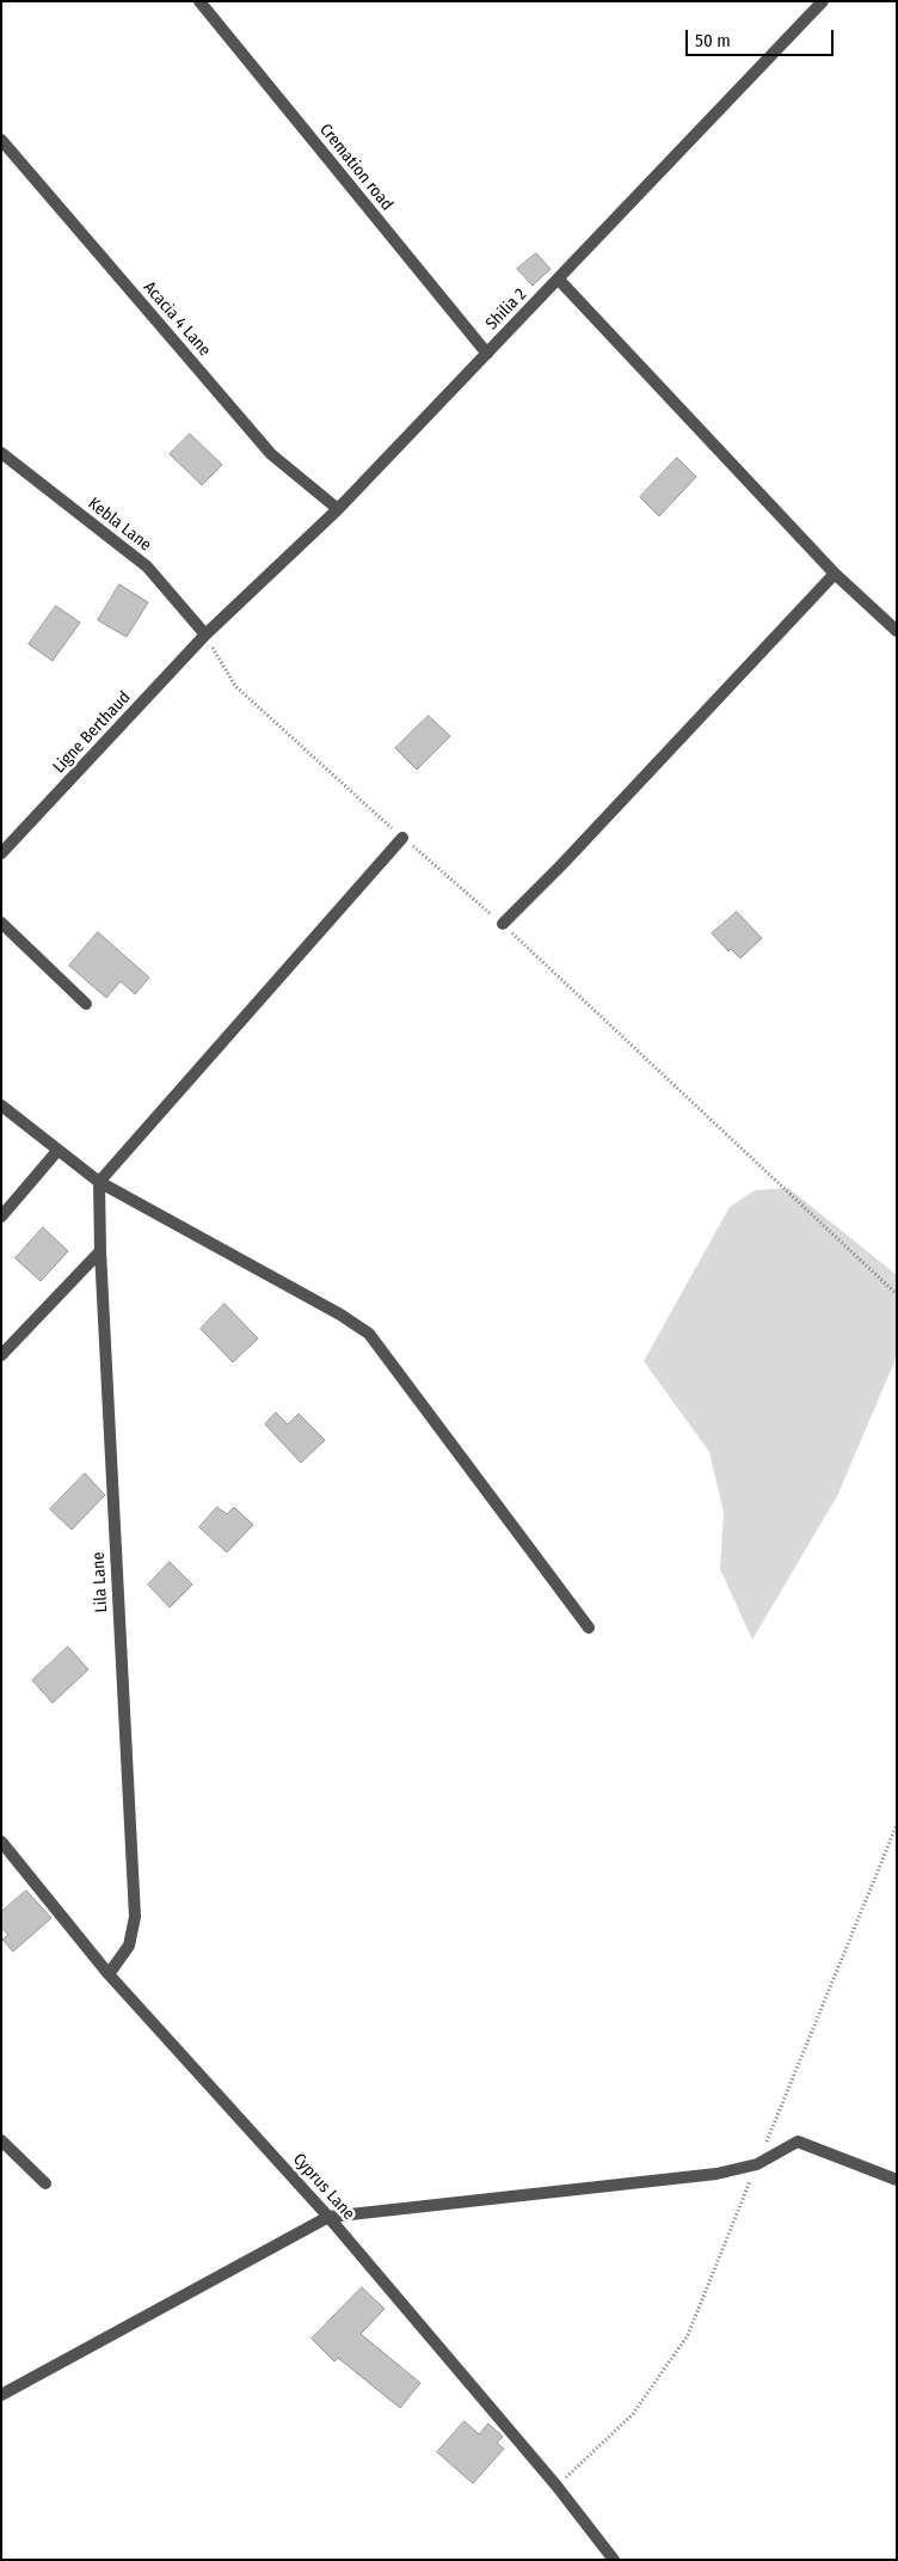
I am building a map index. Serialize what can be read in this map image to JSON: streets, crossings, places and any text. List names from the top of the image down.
{
  "streets": {
    "street": [
      "Cremation road",
      "Shilia 2",
      "Acacia 4 Lane",
      "Kebla Lane",
      "Ligne Berthaud",
      "Lila Lane",
      "Cyprus Lane"
    ]
  },
  "crossings": [
    ["Cremation road", "Shilia 2"],
    ["Shilia 2", "Acacia 4 Lane"],
    ["Shilia 2", "Kebla Lane"],
    ["Shilia 2", "Ligne Berthaud"],
    ["Kebla Lane", "Ligne Berthaud"],
    ["Lila Lane", "Cyprus Lane"]
  ],
  "scale_bar": "50 m"
}
